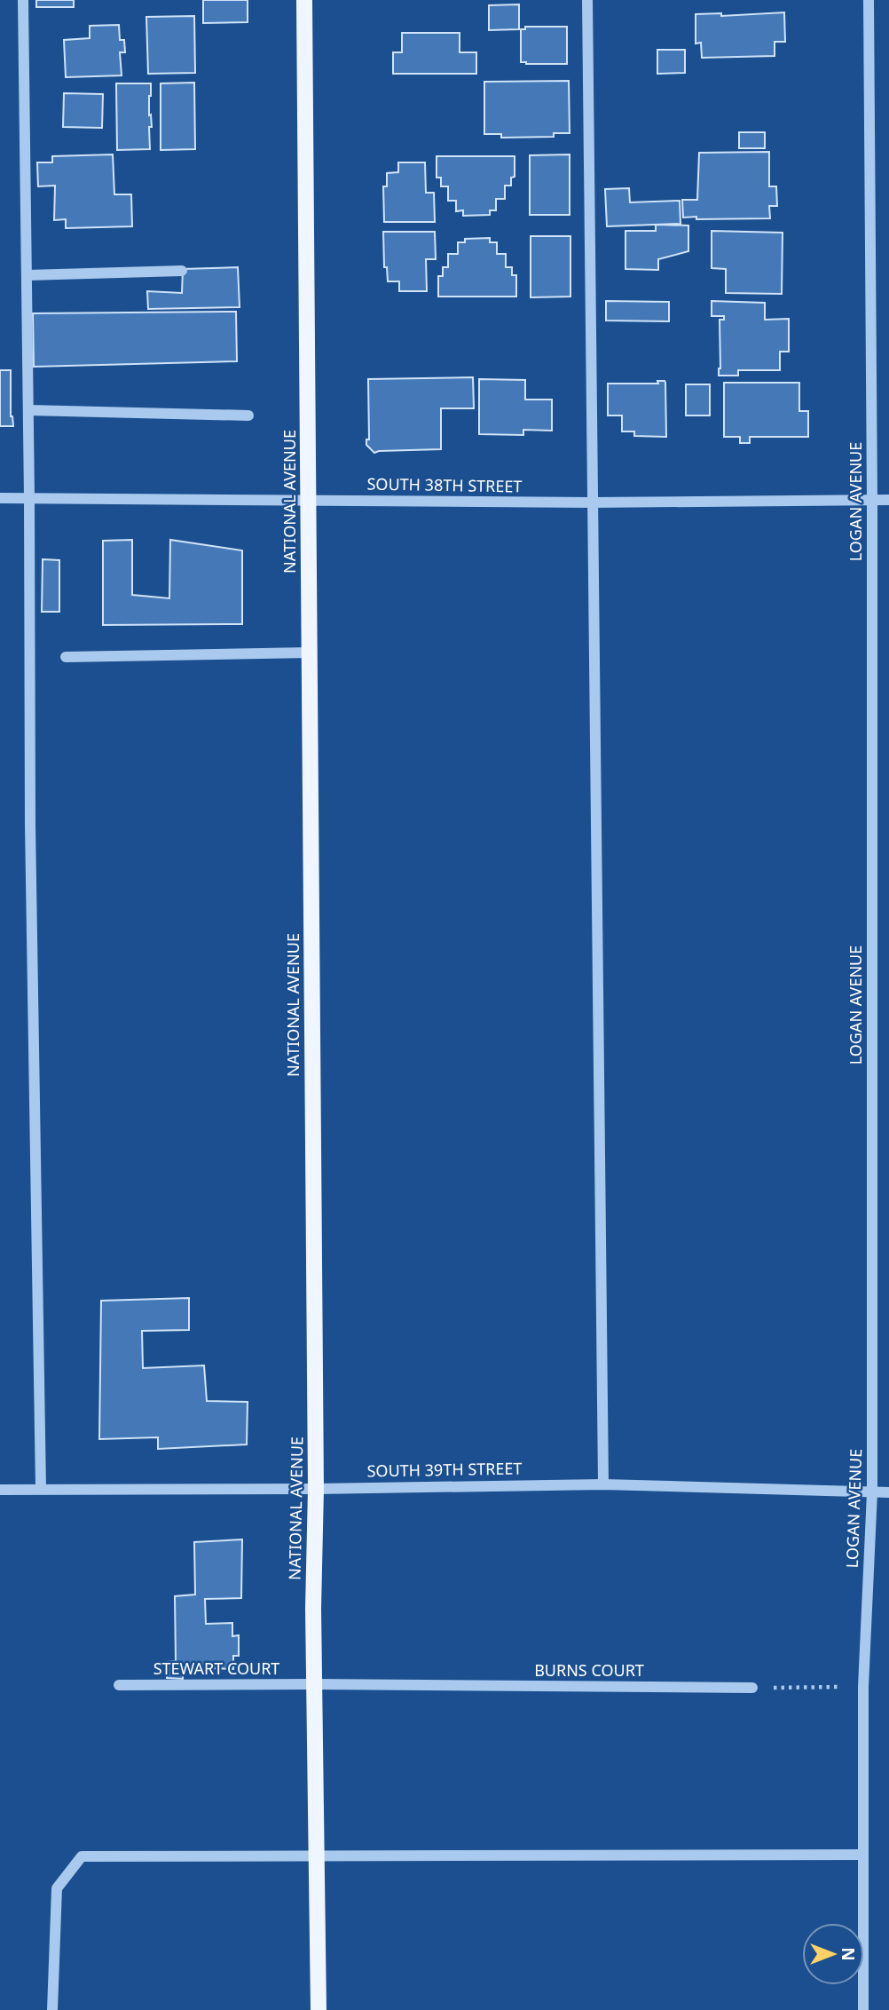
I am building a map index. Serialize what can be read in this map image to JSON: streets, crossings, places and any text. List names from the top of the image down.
{
  "streets": {
    "main road": ["NATIONAL AVENUE"],
    "street": [
      "SOUTH 38TH STREET",
      "LOGAN AVENUE",
      "SOUTH 39TH STREET",
      "STEWART COURT",
      "BURNS COURT"
    ]
  },
  "crossings": [
    ["SOUTH 38TH STREET", "NATIONAL AVENUE"],
    ["SOUTH 38TH STREET", "LOGAN AVENUE"],
    ["NATIONAL AVENUE", "SOUTH 39TH STREET"],
    ["NATIONAL AVENUE", "STEWART COURT"],
    ["NATIONAL AVENUE", "BURNS COURT"],
    ["LOGAN AVENUE", "SOUTH 39TH STREET"],
    ["STEWART COURT", "BURNS COURT"]
  ],
  "north": "right"
}
